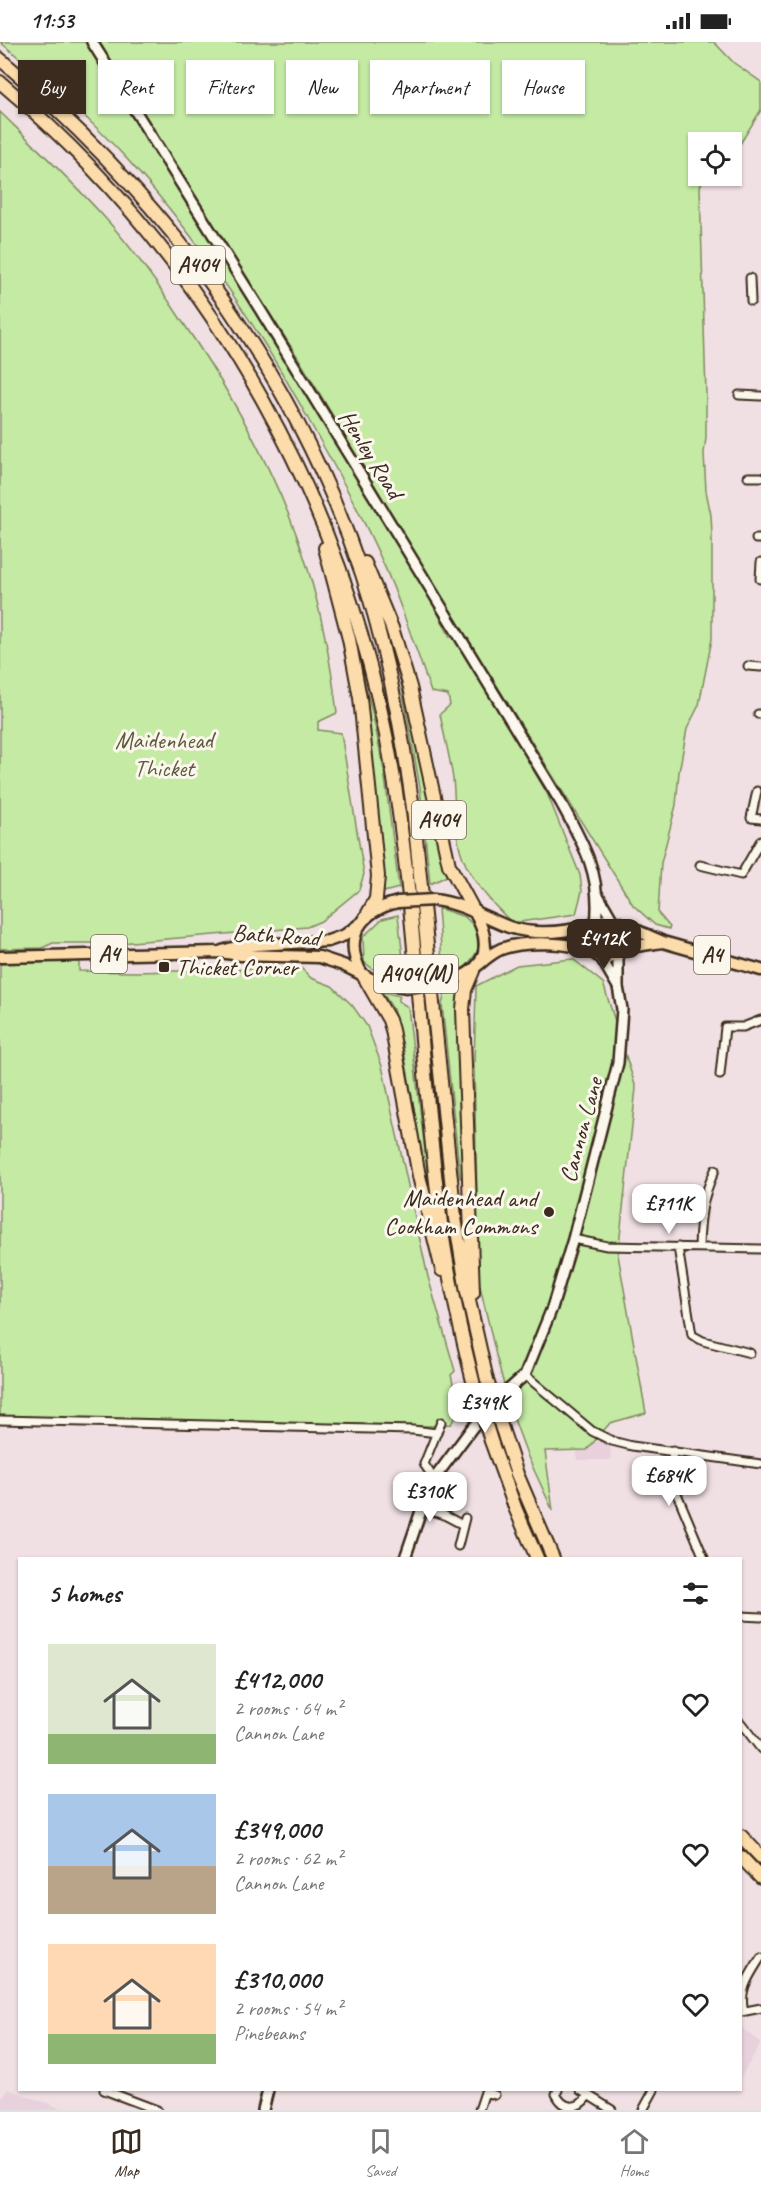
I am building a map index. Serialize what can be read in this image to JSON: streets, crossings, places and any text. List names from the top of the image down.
{
  "streets": {
    "highway": ["A404", "A404(M)"],
    "main road": ["Bath Road", "A4"],
    "street": ["Henley Road", "Cannon Lane"]
  },
  "crossings": [
    ["A404", "Bath Road"],
    ["A404", "A404(M)"],
    ["Henley Road", "A4"],
    ["Henley Road", "Cannon Lane"],
    ["Bath Road", "A404(M)"],
    ["A4", "Cannon Lane"]
  ],
  "parks": ["Maidenhead Thicket"],
  "places": {
    "transit": ["Thicket Corner"],
    "other": ["Maidenhead and Cookham Commons"]
  },
  "page": {
    "status": "11:53",
    "chip": [
      "Buy",
      "Rent",
      "Filters",
      "New",
      "Apartment",
      "House"
    ],
    "price": [
      "£412K",
      "£711K",
      "£349K",
      "£684K",
      "£310K"
    ],
    "heading": "5 homes",
    "list": [
      {
        "name": "£412,000",
        "note": "2 rooms · 64 m² · Cannon Lane"
      },
      {
        "name": "£349,000",
        "note": "2 rooms · 62 m² · Cannon Lane"
      },
      {
        "name": "£310,000",
        "note": "2 rooms · 54 m² · Pinebeams"
      }
    ],
    "tabs": ["Map", "Saved", "Home"]
  }
}
